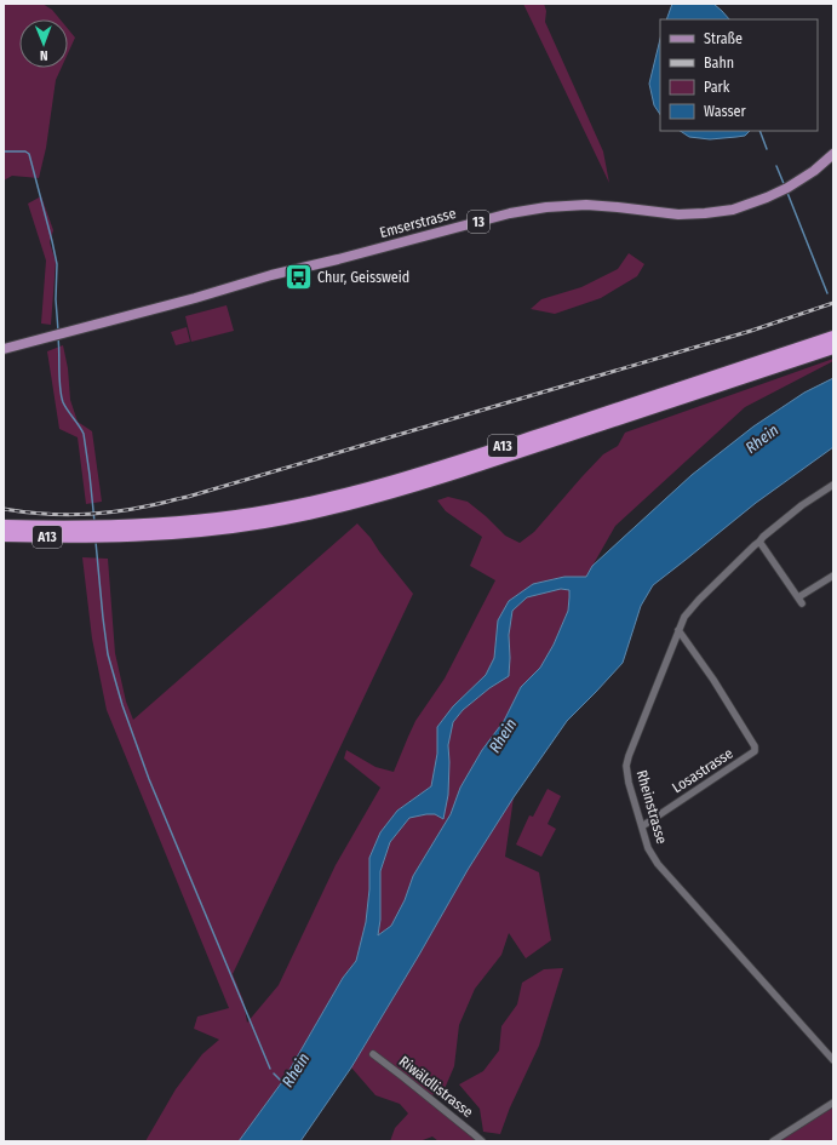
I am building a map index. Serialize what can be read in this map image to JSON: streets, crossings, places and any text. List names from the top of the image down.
{
  "streets": {
    "highway": ["A13"],
    "main road": ["13", "Emserstrasse"],
    "street": ["Losastrasse", "Rheinstrasse", "Riwäldlistrasse"]
  },
  "crossings": [
    ["Losastrasse", "Rheinstrasse"]
  ],
  "water": ["Rhein"],
  "places": {
    "bus stop": ["Chur, Geissweid"]
  },
  "legend": [
    "Straße",
    "Bahn",
    "Park",
    "Wasser"
  ],
  "north": "bottom"
}
